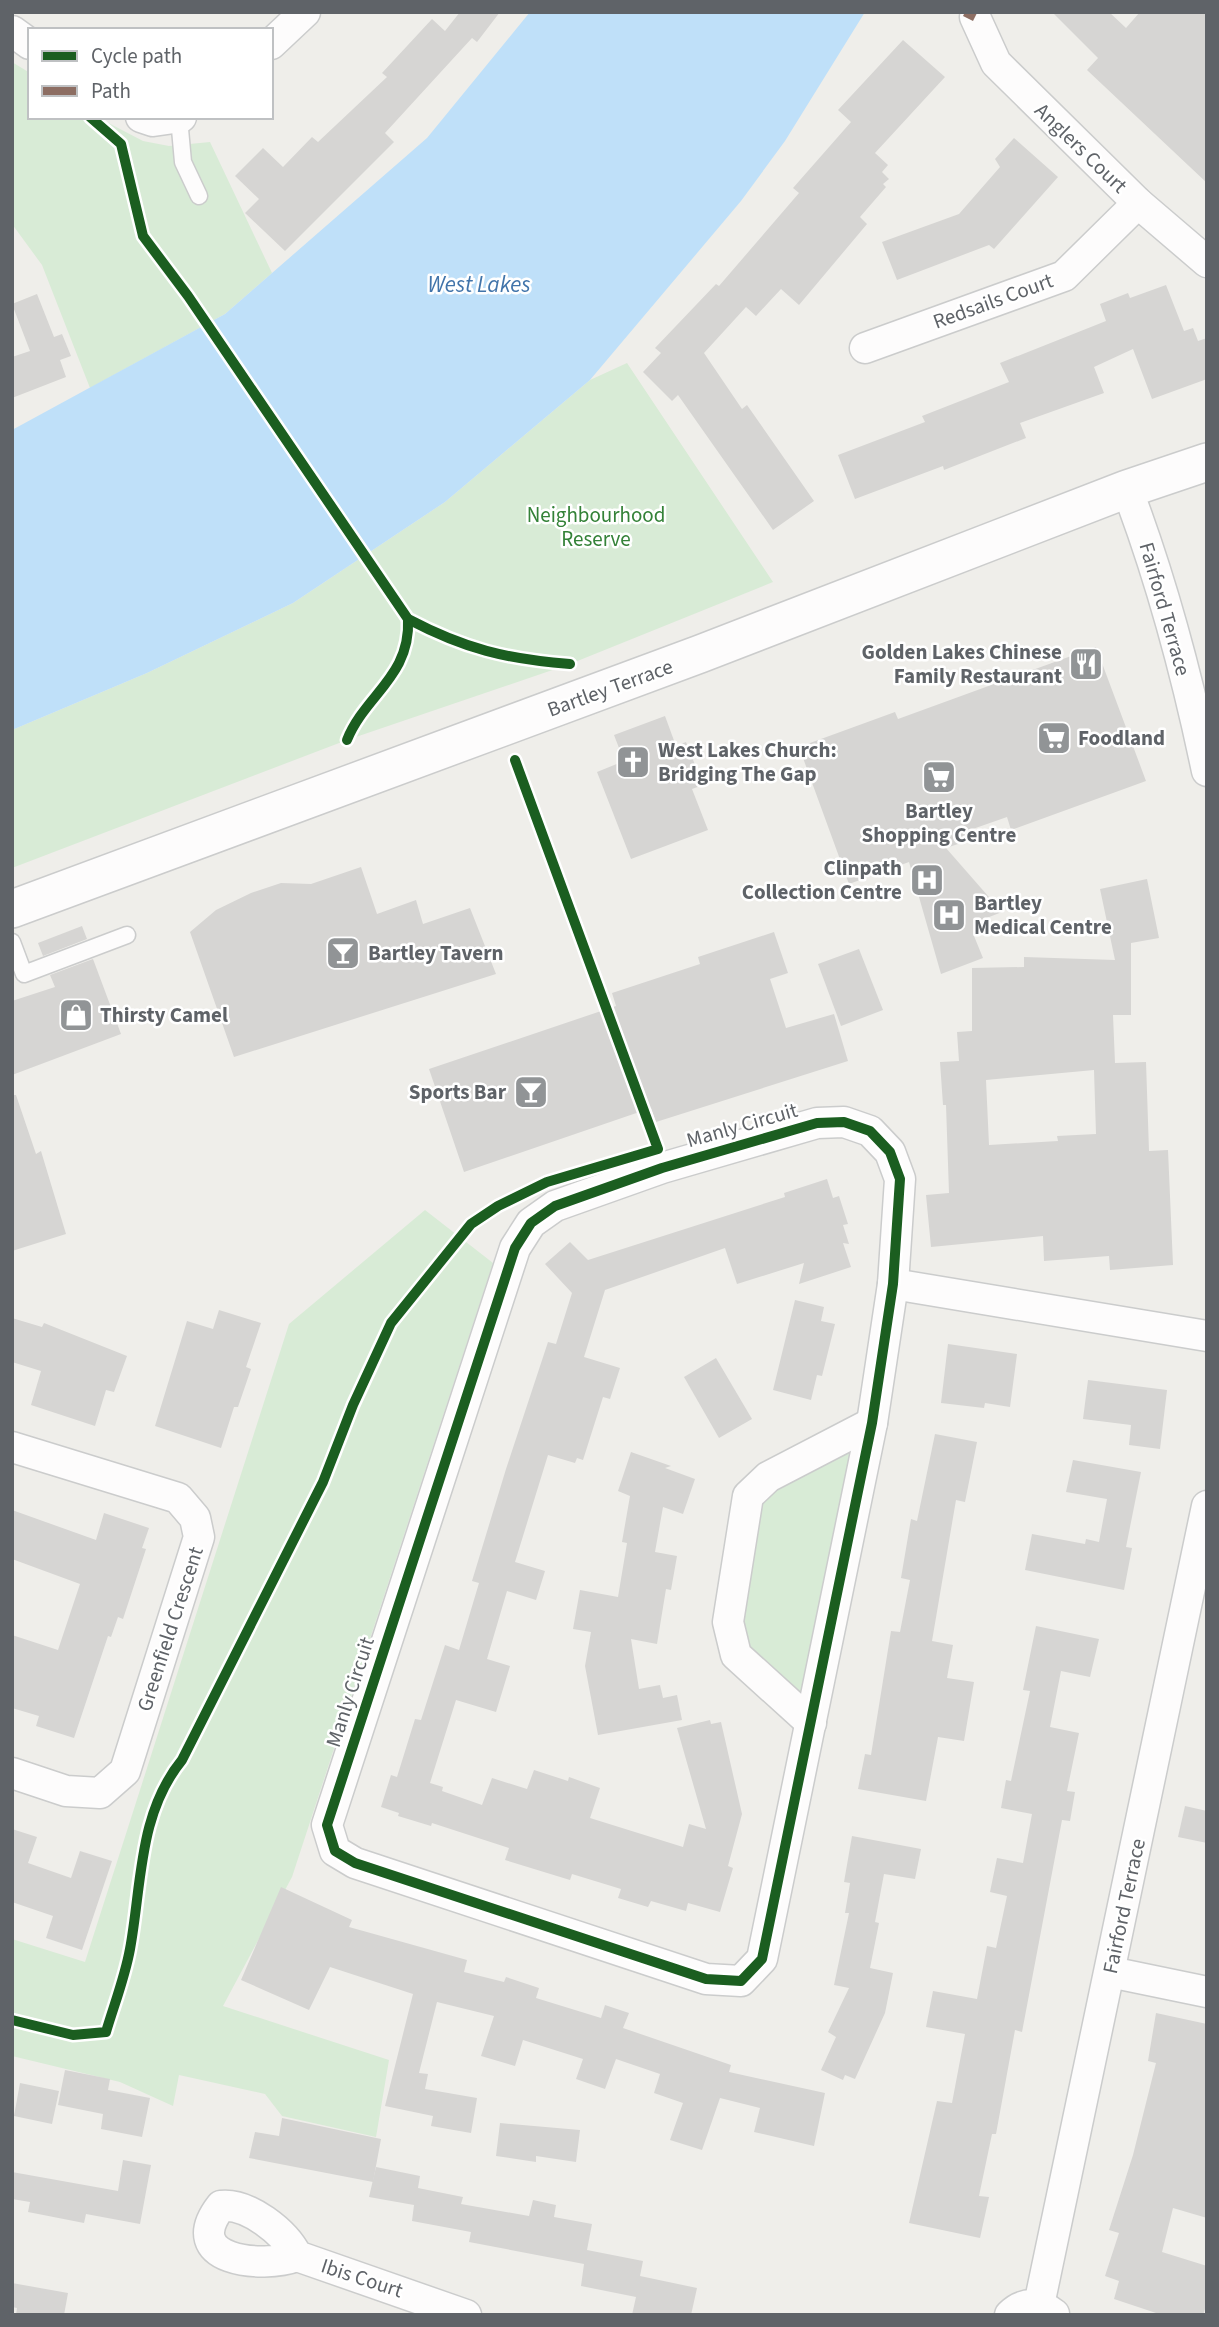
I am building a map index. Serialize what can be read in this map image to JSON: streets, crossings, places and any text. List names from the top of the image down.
{
  "streets": {
    "street": [
      "Anglers Court",
      "Redsails Court",
      "Fairford Terrace",
      "Bartley Terrace",
      "Manly Circuit",
      "Greenfield Crescent",
      "Ibis Court"
    ]
  },
  "crossings": [
    ["Anglers Court", "Redsails Court"],
    ["Fairford Terrace", "Bartley Terrace"]
  ],
  "water": ["West Lakes"],
  "parks": ["Neighbourhood Reserve"],
  "places": {
    "restaurant": ["Golden Lakes Chinese Family Restaurant"],
    "supermarket": ["Foodland", "Bartley Shopping Centre"],
    "church": ["West Lakes Church: Bridging The Gap"],
    "hospital": ["Clinpath Collection Centre", "Bartley Medical Centre"],
    "bar": ["Bartley Tavern", "Sports Bar"],
    "shop": ["Thirsty Camel"]
  },
  "legend": ["Cycle path", "Path"]
}
